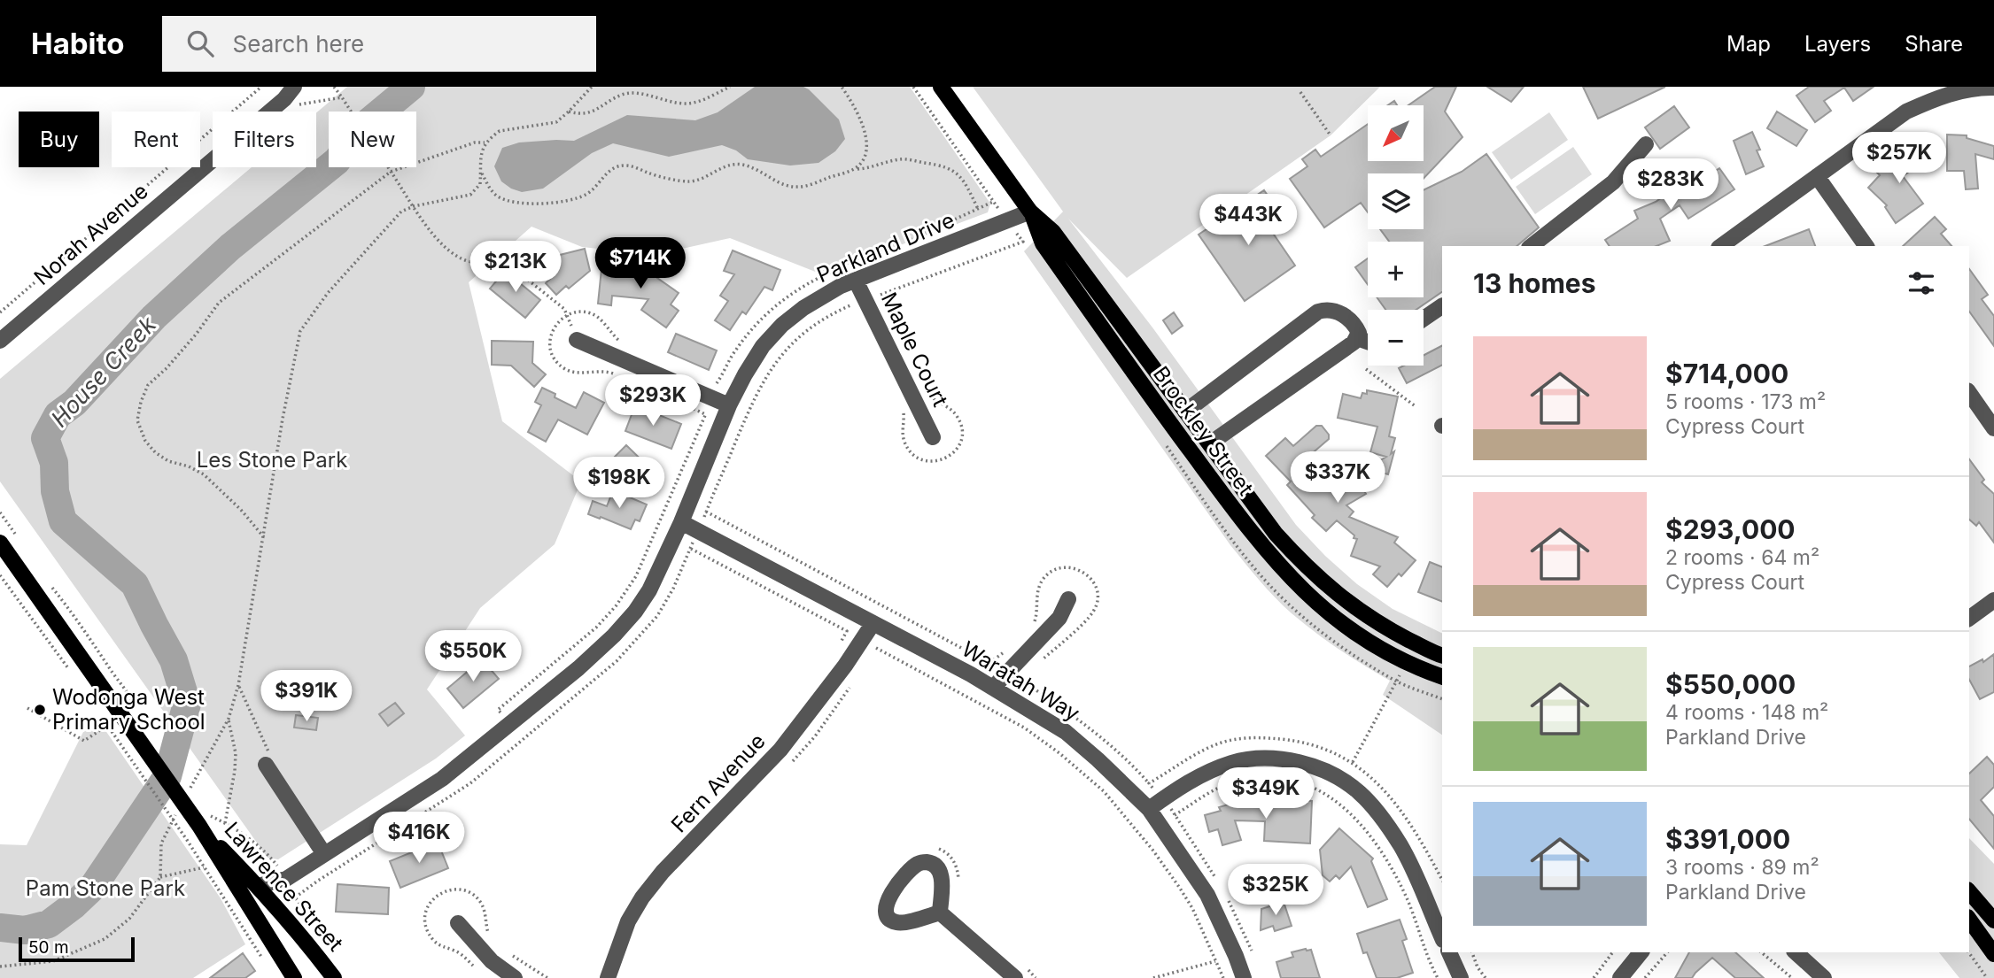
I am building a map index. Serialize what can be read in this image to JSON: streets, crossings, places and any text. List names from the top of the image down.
{
  "streets": {
    "main road": ["Brockley Street", "Lawrence Street"],
    "street": [
      "Norah Avenue",
      "Parkland Drive",
      "Maple Court",
      "Waratah Way",
      "Fern Avenue"
    ]
  },
  "crossings": [
    ["Parkland Drive", "Maple Court"],
    ["Parkland Drive", "Brockley Street"],
    ["Parkland Drive", "Waratah Way"],
    ["Parkland Drive", "Lawrence Street"],
    ["Waratah Way", "Fern Avenue"]
  ],
  "water": ["House Creek"],
  "parks": ["Les Stone Park", "Pam Stone Park"],
  "places": ["Wodonga West Primary School"],
  "scale_bar": "50 m",
  "north": "bottom left",
  "page": {
    "header": "Habito",
    "search": "Search here",
    "nav": ["Map", "Layers", "Share"],
    "map_buttons": ["+", "−"],
    "chip": [
      "Buy",
      "Rent",
      "Filters",
      "New"
    ],
    "price": [
      "$257K",
      "$283K",
      "$443K",
      "$714K",
      "$213K",
      "$293K",
      "$337K",
      "$198K",
      "$550K",
      "$391K",
      "$349K",
      "$416K",
      "$325K"
    ],
    "heading": "13 homes",
    "list": [
      {
        "name": "$714,000",
        "note": "5 rooms · 173 m² · Cypress Court"
      },
      {
        "name": "$293,000",
        "note": "2 rooms · 64 m² · Cypress Court"
      },
      {
        "name": "$550,000",
        "note": "4 rooms · 148 m² · Parkland Drive"
      },
      {
        "name": "$391,000",
        "note": "3 rooms · 89 m² · Parkland Drive"
      }
    ],
    "scale": "50 m"
  }
}
